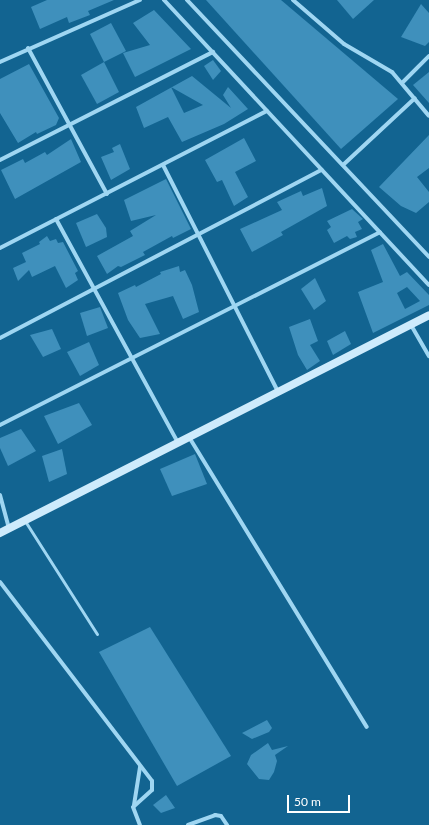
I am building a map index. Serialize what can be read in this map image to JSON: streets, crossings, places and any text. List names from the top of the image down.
{
  "scale_bar": "50 m"
}
